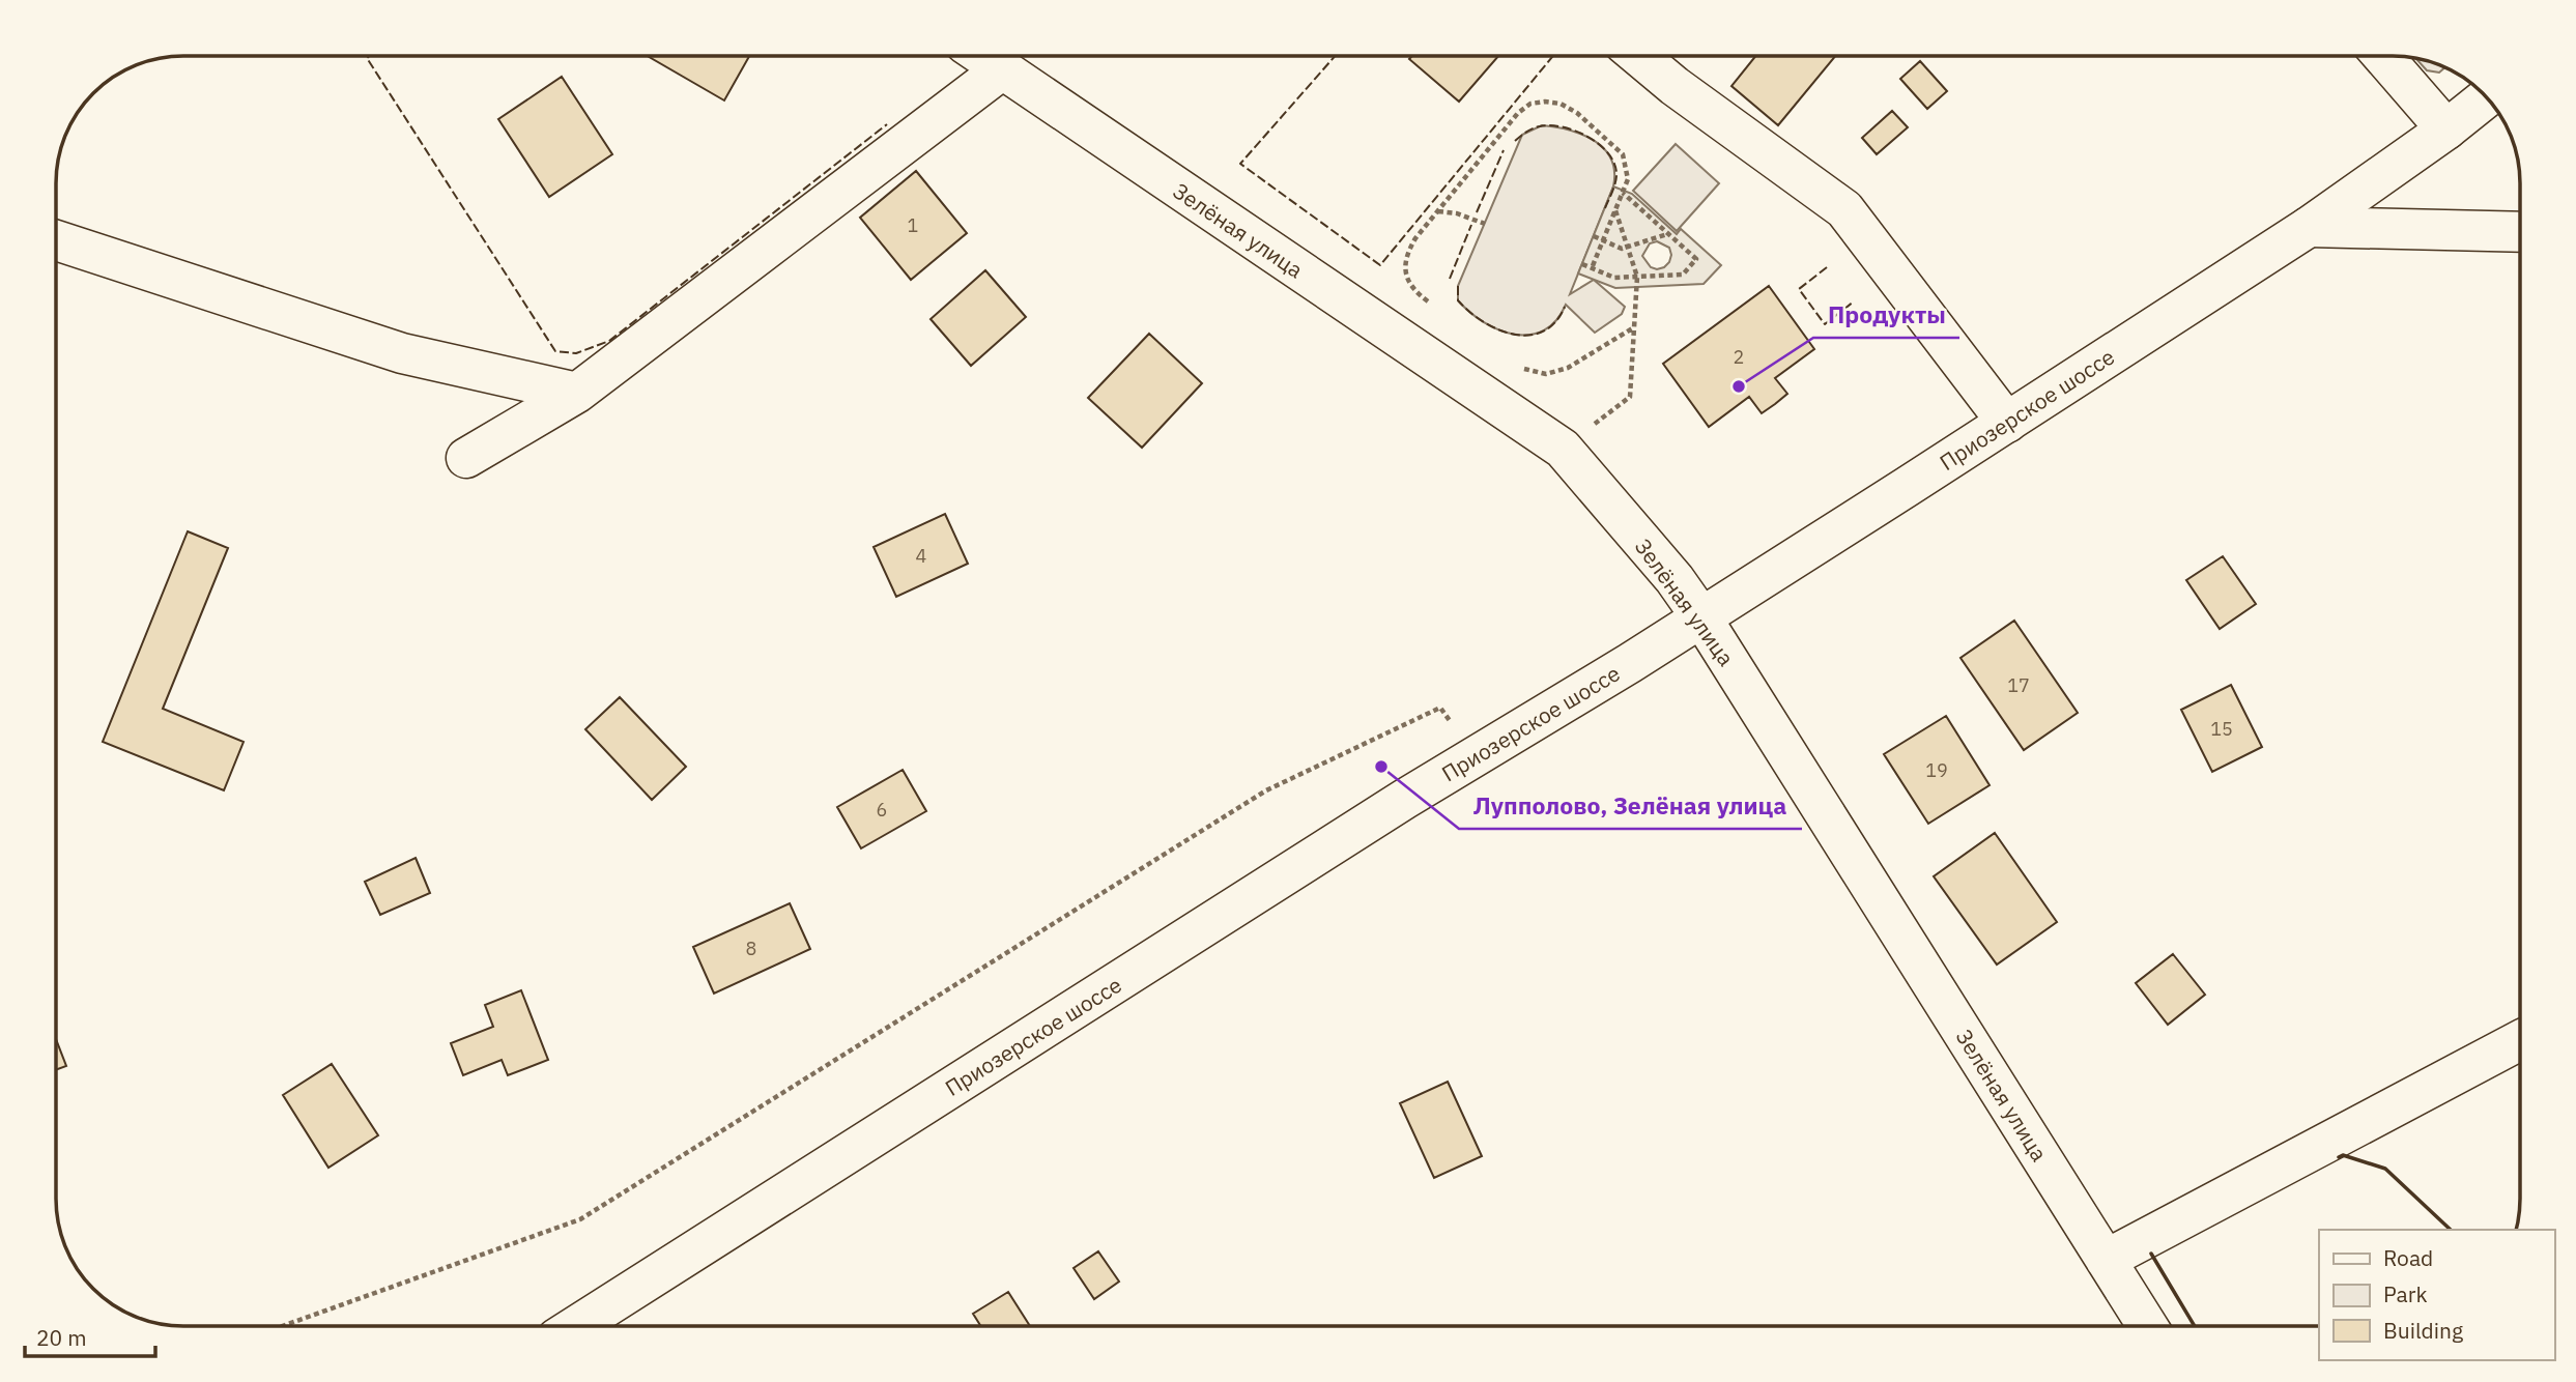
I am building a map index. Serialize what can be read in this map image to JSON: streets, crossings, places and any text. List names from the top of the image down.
{
  "streets": {
    "street": ["Зелёная улица", "Приозерское шоссе"]
  },
  "crossings": [
    ["Зелёная улица", "Приозерское шоссе"]
  ],
  "places": ["Продукты", "Лупполово, Зелёная улица"],
  "house_numbers": [
    "1",
    "2",
    "4",
    "17",
    "15",
    "19",
    "6",
    "8"
  ],
  "legend": ["Road", "Park", "Building"],
  "scale_bar": "20 m"
}
